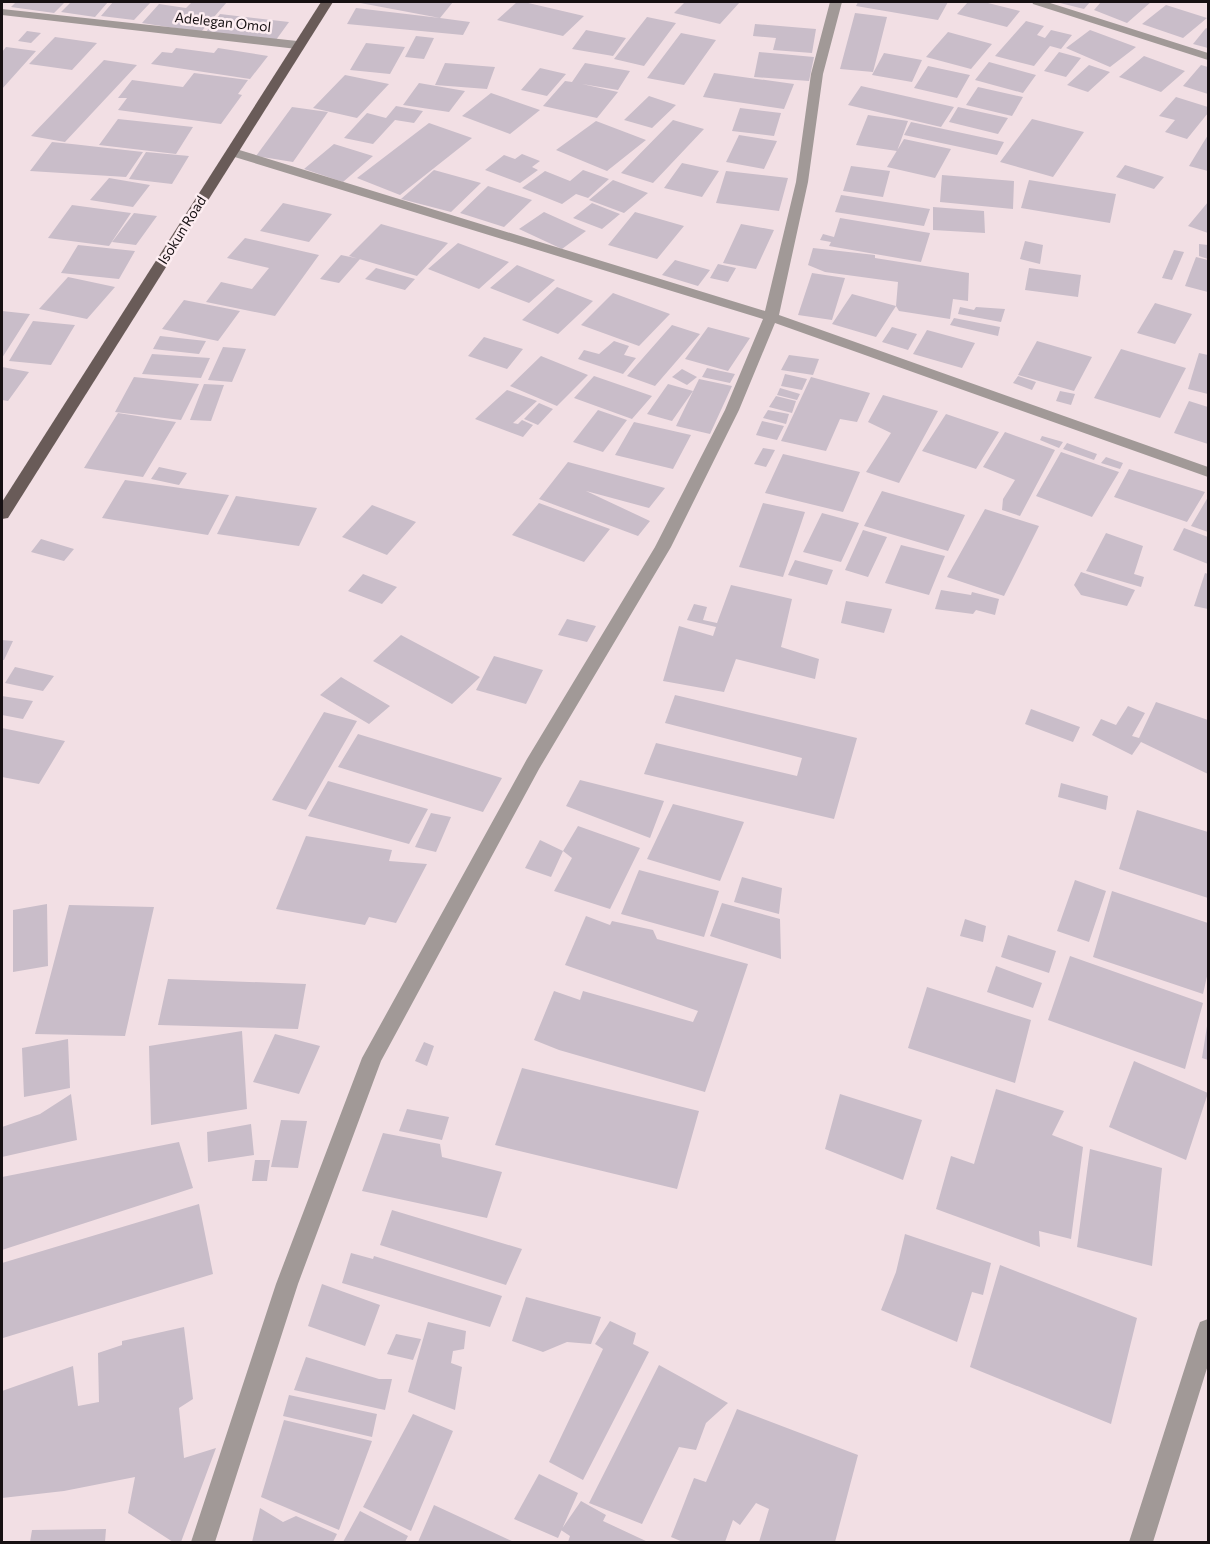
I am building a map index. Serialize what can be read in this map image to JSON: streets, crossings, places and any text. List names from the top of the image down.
{
  "streets": {
    "main road": ["Isokun Road"],
    "street": ["Adelegan Omol"]
  },
  "crossings": [
    ["Adelegan Omol", "Isokun Road"]
  ]
}
